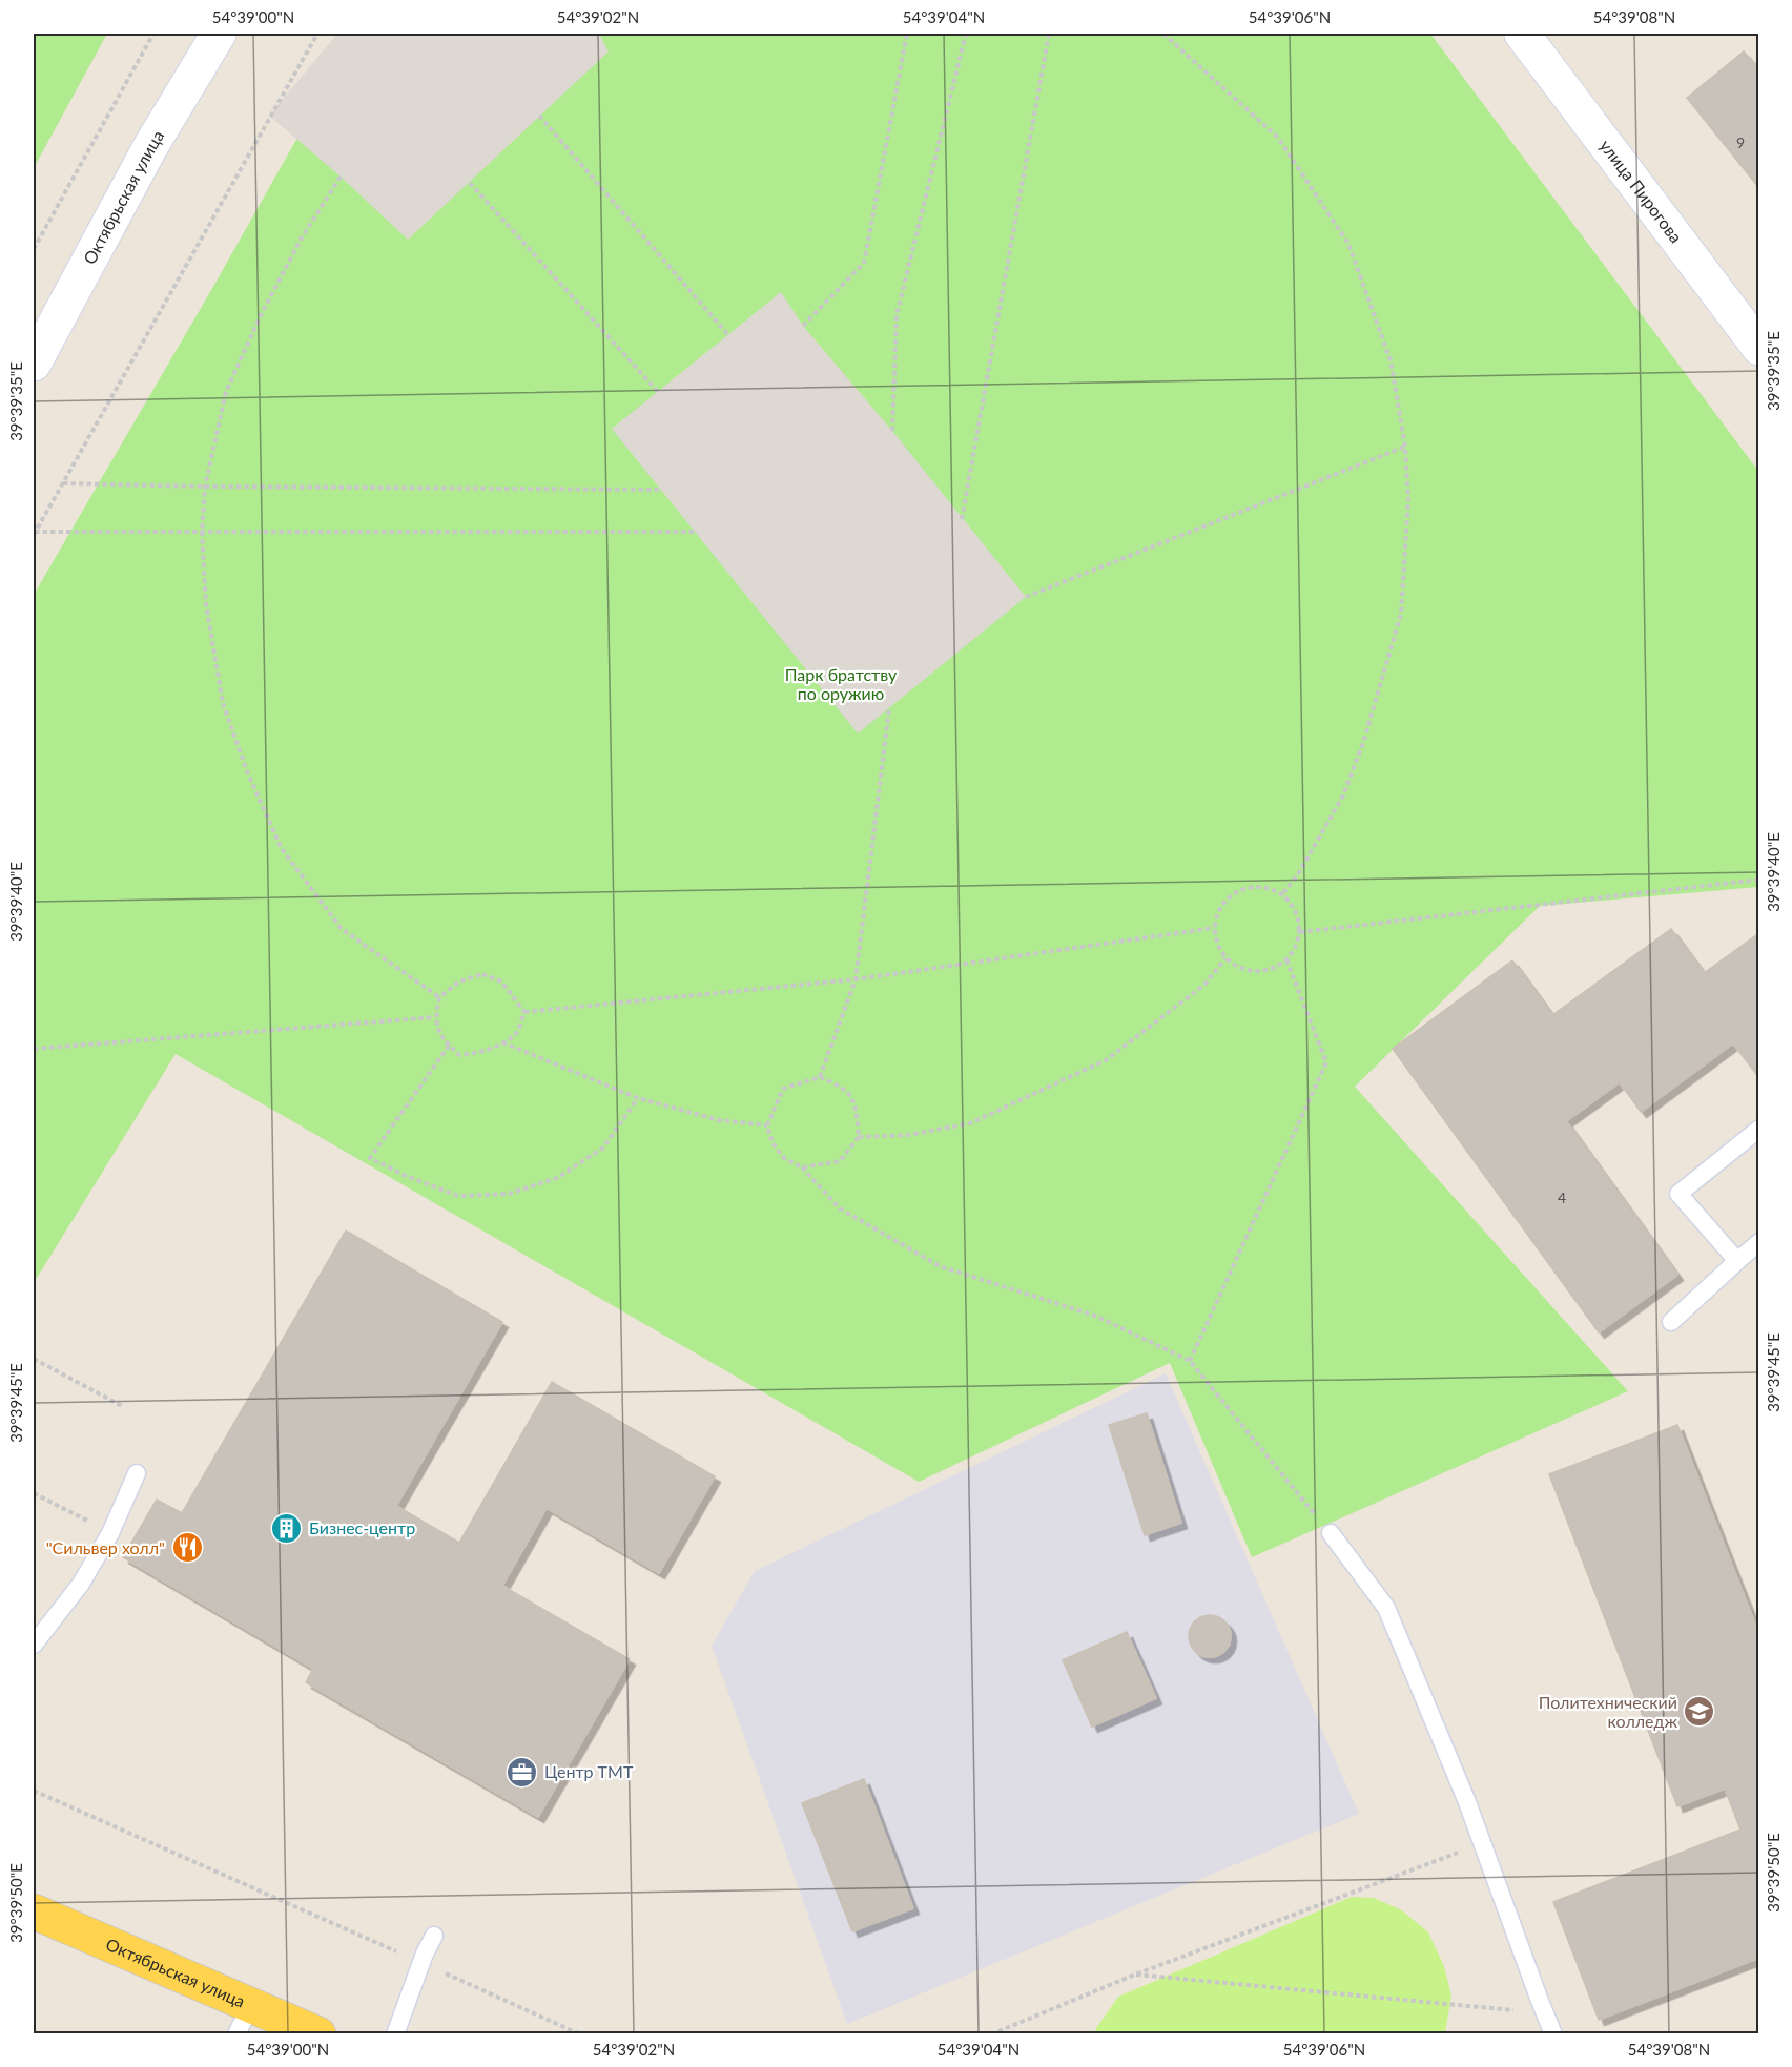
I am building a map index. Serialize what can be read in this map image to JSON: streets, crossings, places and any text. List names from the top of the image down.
{
  "streets": {
    "main road": ["улица Пирогова", "Октябрьская улица"]
  },
  "parks": ["Парк братству по оружию"],
  "places": {
    "building": ["Бизнес-центр"],
    "restaurant": ["\"Сильвер холл\""],
    "school or university": ["Политехнический колледж"],
    "office": ["Центр ТМТ"]
  },
  "house_numbers": ["9", "4"],
  "coordinates": [
    "54°39'00\"N",
    "54°39'02\"N",
    "54°39'04\"N",
    "54°39'06\"N",
    "54°39'08\"N",
    "39°39'35\"E",
    "39°39'40\"E",
    "39°39'45\"E",
    "39°39'50\"E"
  ]
}
